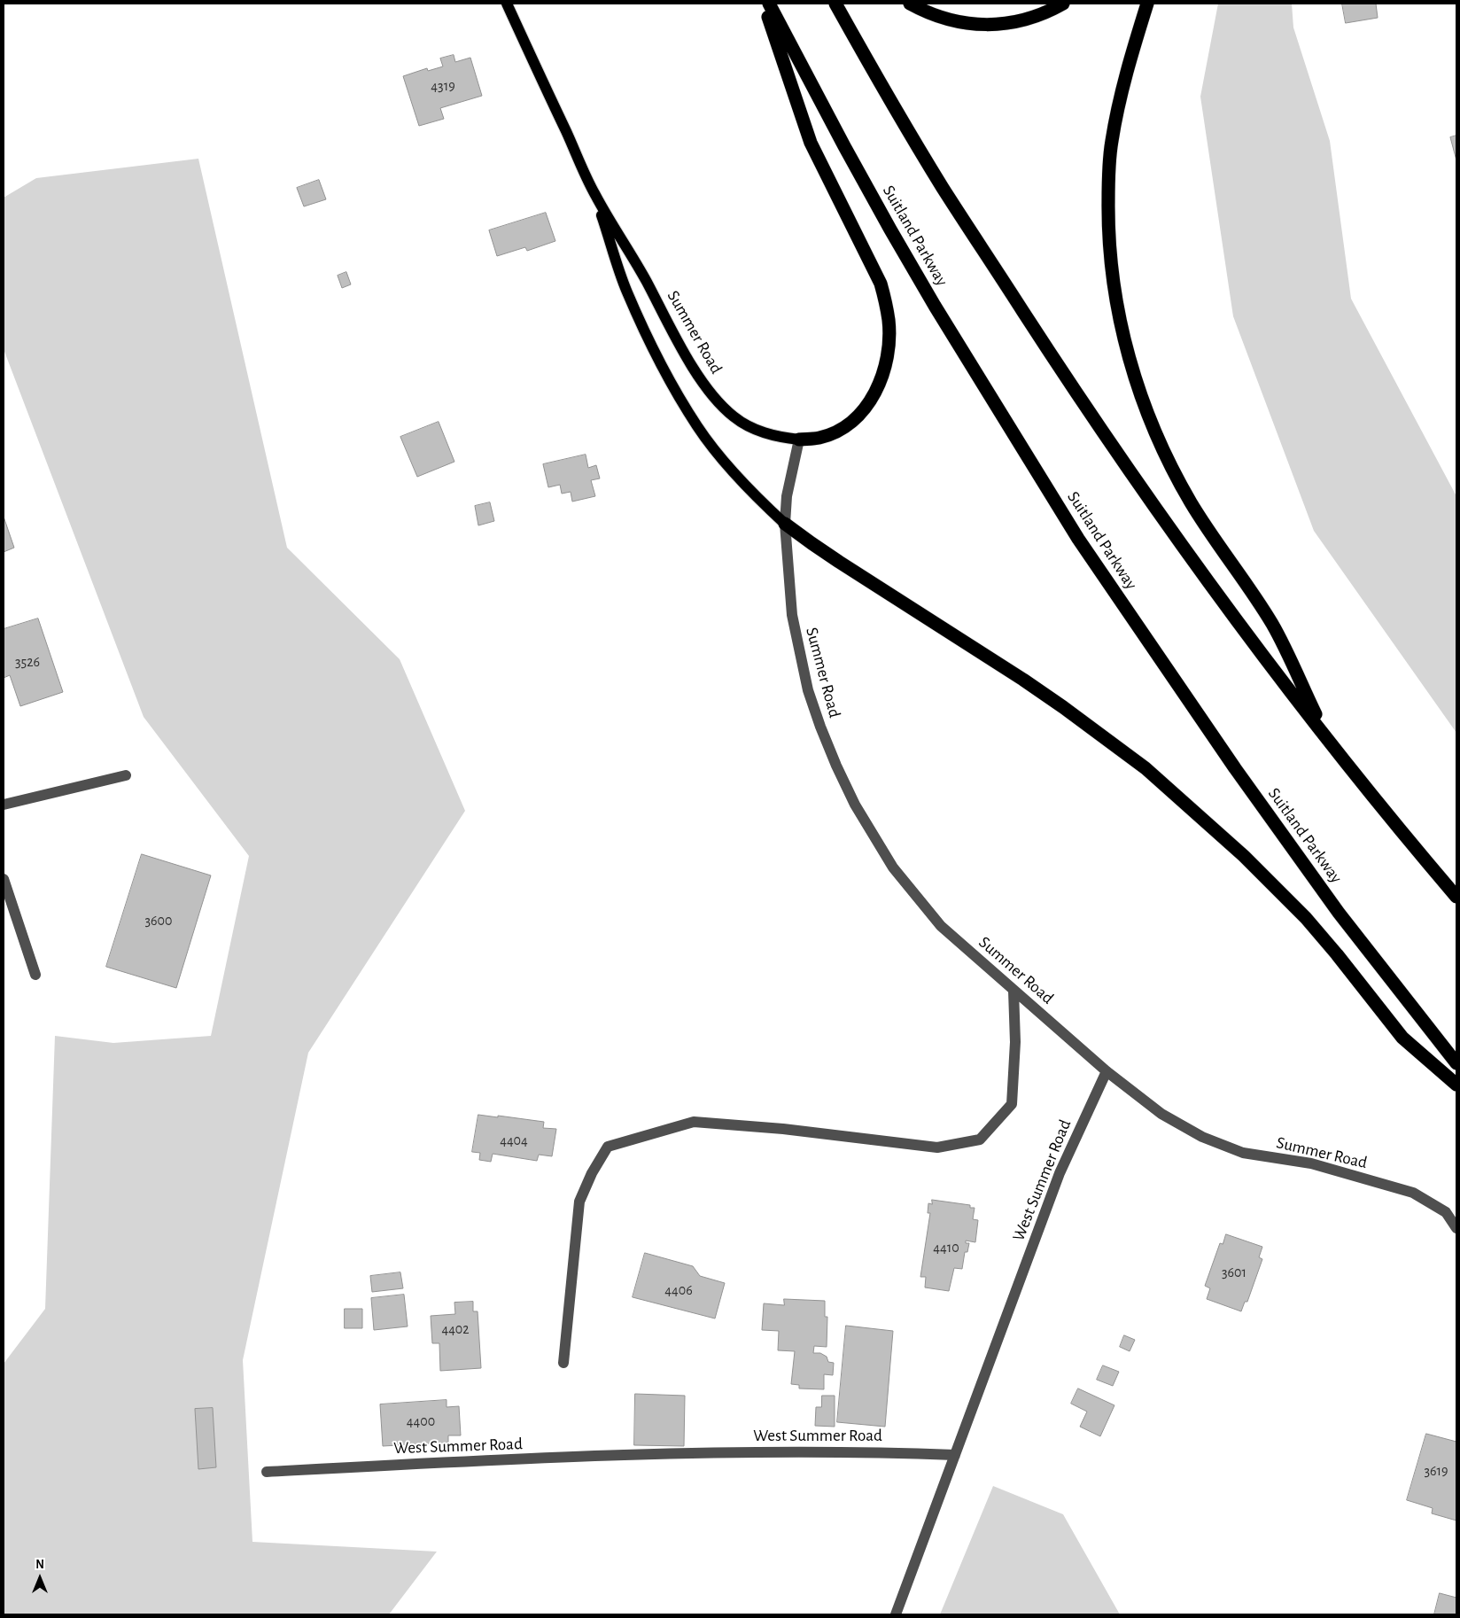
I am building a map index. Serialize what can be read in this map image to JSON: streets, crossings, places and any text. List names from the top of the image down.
{
  "streets": {
    "highway": ["Suitland Parkway"],
    "main road": ["Summer Road"],
    "street": ["West Summer Road"]
  },
  "crossings": [
    ["Summer Road", "West Summer Road"]
  ],
  "house_numbers": [
    "4319",
    "3526",
    "3600",
    "4404",
    "4410",
    "3601",
    "4406",
    "4402",
    "4400",
    "3619"
  ],
  "north": "top"
}
